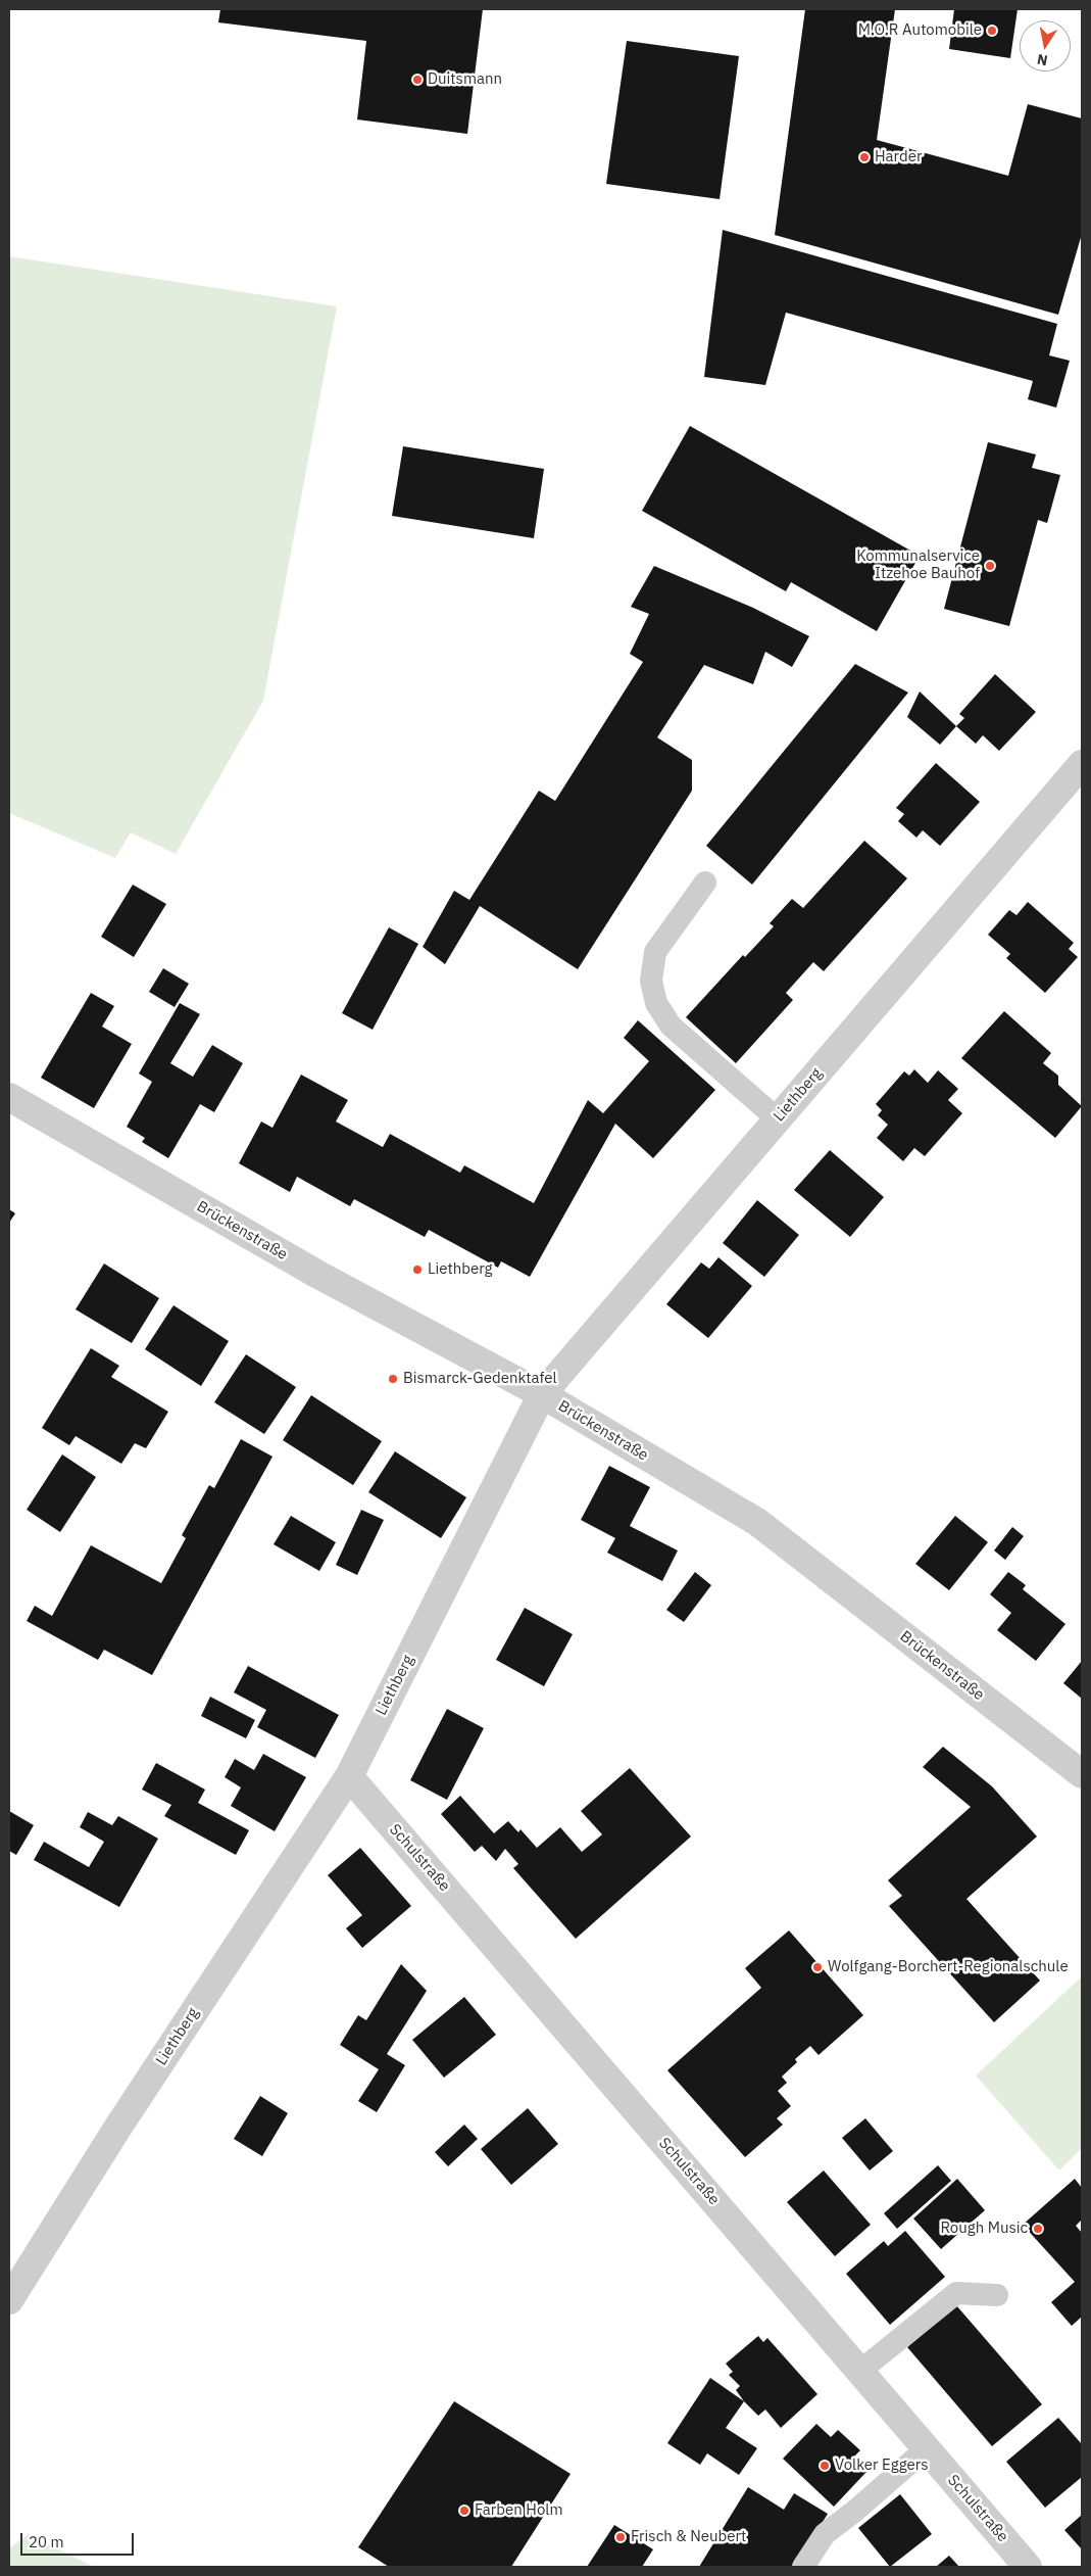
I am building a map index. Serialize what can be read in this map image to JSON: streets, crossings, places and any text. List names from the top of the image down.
{
  "streets": {
    "street": ["Liethberg", "Brückenstraße", "Schulstraße"]
  },
  "crossings": [
    ["Liethberg", "Brückenstraße"],
    ["Liethberg", "Schulstraße"]
  ],
  "places": [
    "M.O.R Automobile",
    "Duitsmann",
    "Harder",
    "Kommunalservice Itzehoe Bauhof",
    "Liethberg",
    "Bismarck-Gedenktafel",
    "Wolfgang-Borchert-Regionalschule",
    "Rough Music",
    "Volker Eggers",
    "Farben Holm",
    "Frisch & Neubert"
  ],
  "scale_bar": "20 m",
  "north": "bottom"
}
